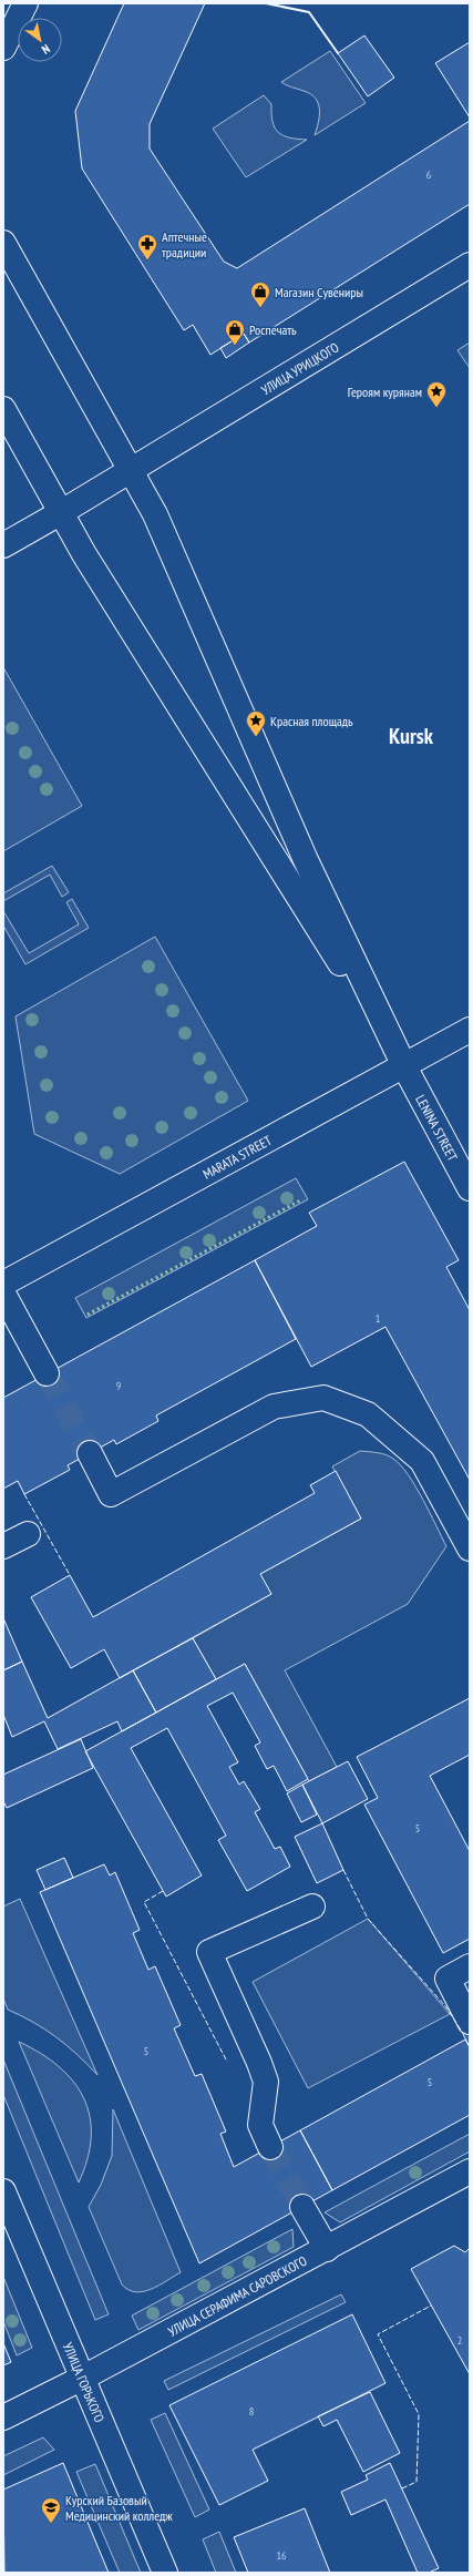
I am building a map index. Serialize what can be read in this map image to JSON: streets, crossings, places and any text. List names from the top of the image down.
{
  "streets": {
    "main road": [
      "УЛИЦА УРИЦКОГО",
      "LENINA STREET",
      "MARATA STREET",
      "УЛИЦА СЕРАФИМА САРОВСКОГО",
      "УЛИЦА ГОРЬКОГО"
    ]
  },
  "crossings": [
    ["LENINA STREET", "MARATA STREET"],
    ["УЛИЦА СЕРАФИМА САРОВСКОГО", "УЛИЦА ГОРЬКОГО"]
  ],
  "districts": ["Kursk"],
  "places": {
    "pharmacy": ["Аптечные традиции"],
    "shop": ["Магазин Сувениры", "Роспечать"],
    "place": ["Героям курянам", "Красная площадь"],
    "school or university": ["Курский Базовый Медицинский колледж"]
  },
  "house_numbers": [
    "6",
    "1",
    "9",
    "5",
    "5",
    "5",
    "2",
    "8",
    "16"
  ],
  "north": "bottom right"
}
